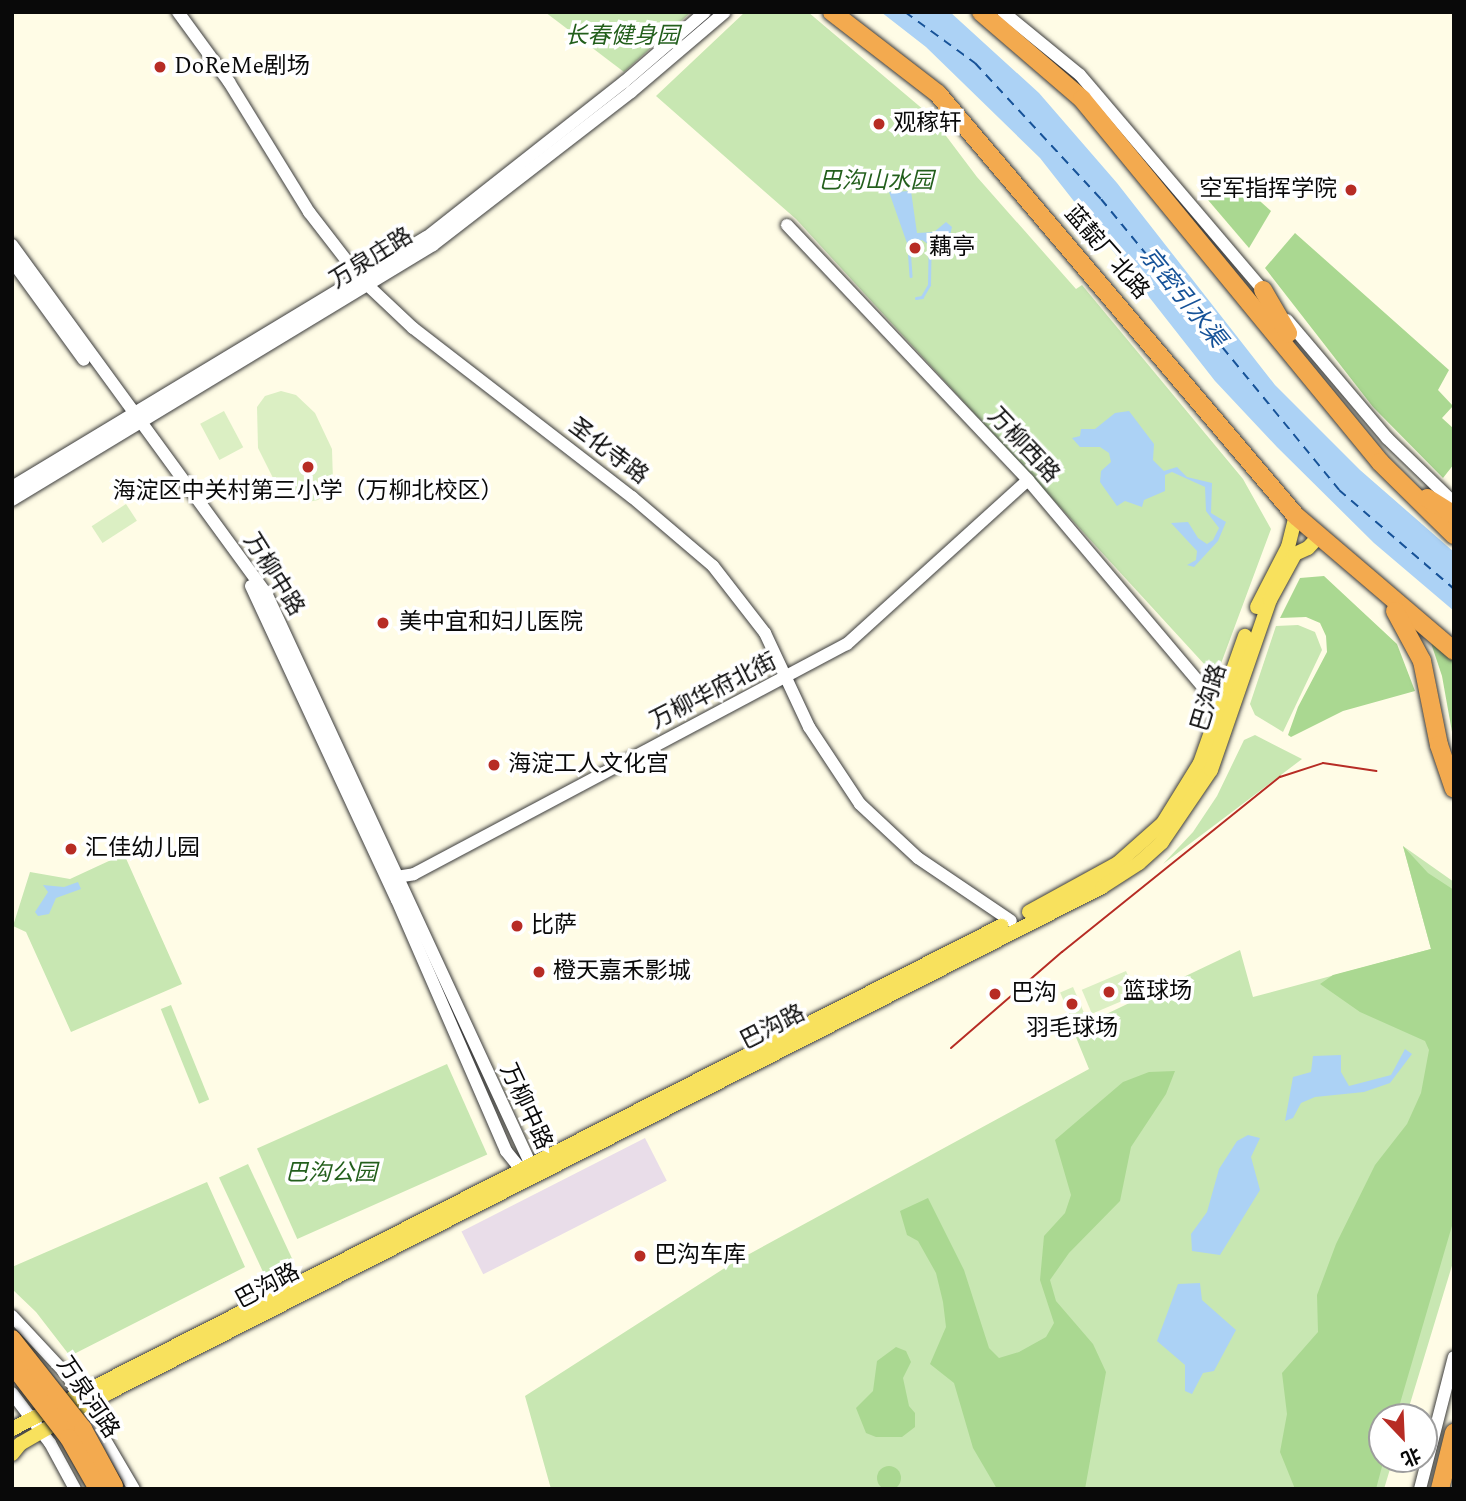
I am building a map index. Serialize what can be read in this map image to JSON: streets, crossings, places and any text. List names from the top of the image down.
{
  "streets": {
    "highway": ["蓝靛厂北路", "万泉河路"],
    "main road": ["巴沟路"],
    "street": [
      "万泉庄路",
      "万柳西路",
      "圣化寺路",
      "万柳中路",
      "万柳华府北街"
    ]
  },
  "crossings": [
    ["蓝靛厂北路", "巴沟路"],
    ["万泉庄路", "圣化寺路"],
    ["万泉庄路", "万柳中路"],
    ["万柳西路", "万柳华府北街"],
    ["万柳西路", "巴沟路"],
    ["圣化寺路", "万柳华府北街"],
    ["圣化寺路", "巴沟路"],
    ["万柳中路", "万柳华府北街"],
    ["万柳中路", "巴沟路"],
    ["巴沟路", "万泉河路"]
  ],
  "water": ["京密引水渠"],
  "parks": ["长春健身园", "巴沟山水园", "巴沟公园"],
  "places": [
    "DoReMe剧场",
    "观稼轩",
    "空军指挥学院",
    "藕亭",
    "海淀区中关村第三小学（万柳北校区）",
    "美中宜和妇儿医院",
    "海淀工人文化宫",
    "汇佳幼儿园",
    "比萨",
    "橙天嘉禾影城",
    "篮球场",
    "巴沟",
    "羽毛球场",
    "巴沟车库"
  ],
  "north": "bottom right"
}
